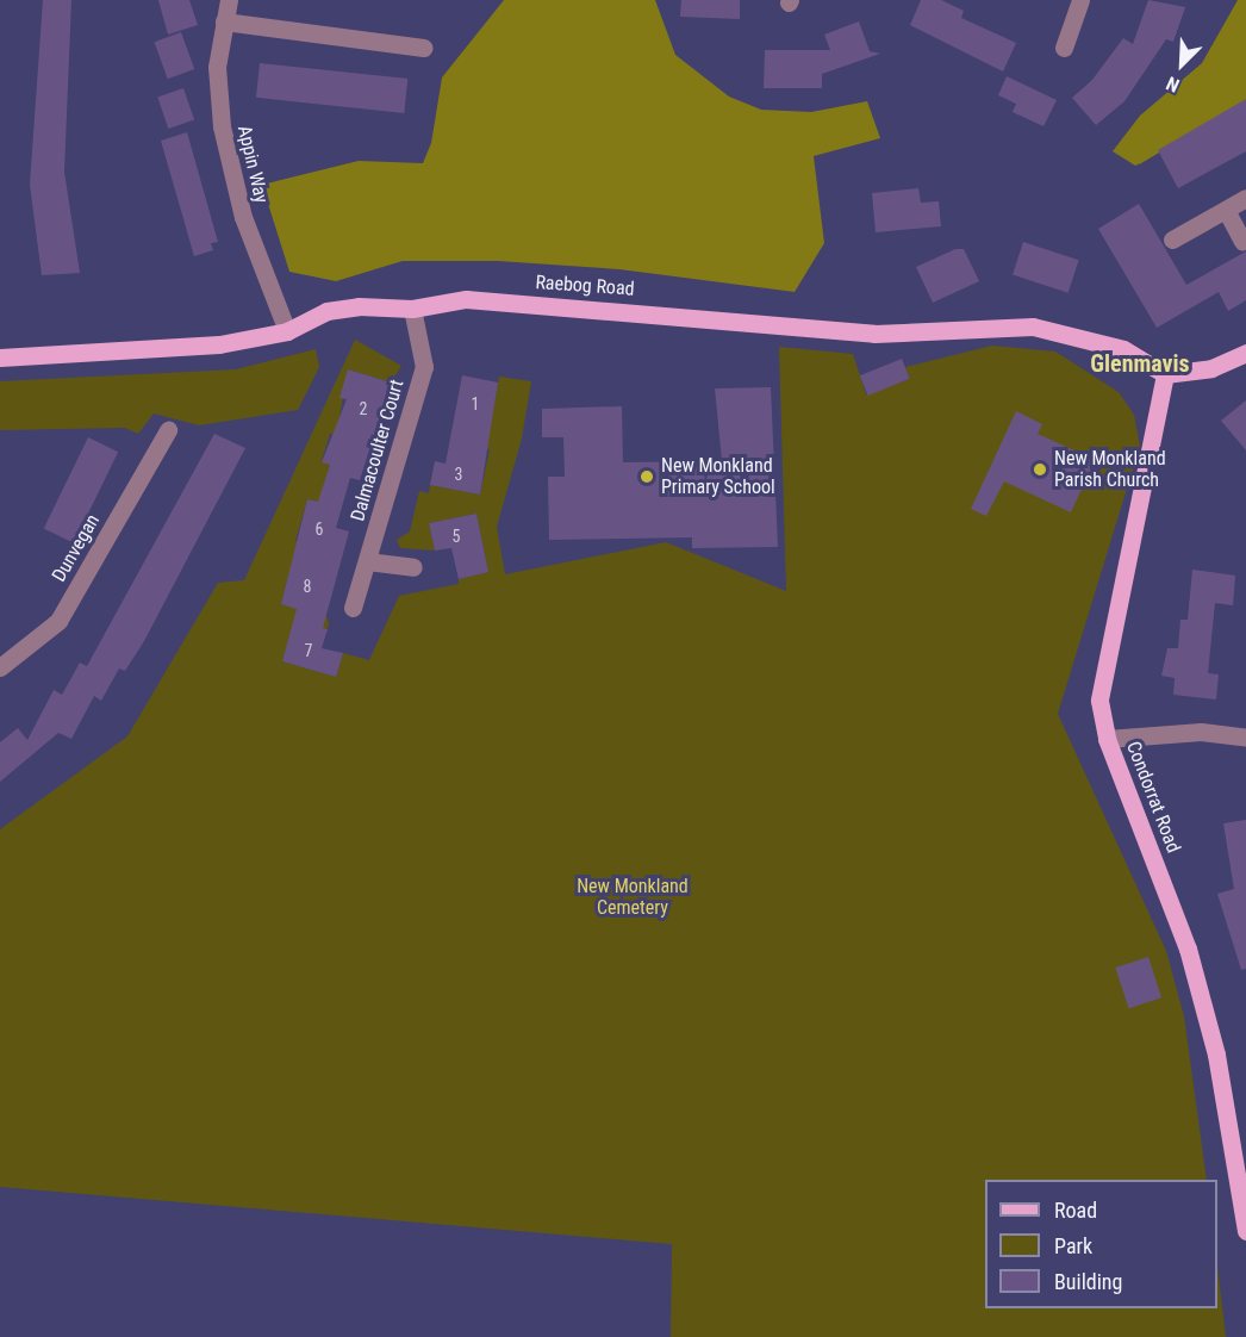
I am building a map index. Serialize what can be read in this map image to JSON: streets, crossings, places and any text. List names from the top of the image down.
{
  "streets": {
    "main road": ["Raebog Road", "Condorrat Road"],
    "street": ["Appin Way", "Dalmacoulter Court", "Dunvegan"]
  },
  "crossings": [
    ["Appin Way", "Raebog Road"],
    ["Raebog Road", "Dalmacoulter Court"],
    ["Raebog Road", "Condorrat Road"]
  ],
  "districts": ["Glenmavis"],
  "parks": ["New Monkland Cemetery"],
  "places": ["New Monkland Parish Church", "New Monkland Primary School"],
  "house_numbers": [
    "1",
    "2",
    "3",
    "6",
    "5",
    "8",
    "7"
  ],
  "legend": ["Road", "Park", "Building"],
  "north": "bottom left"
}
